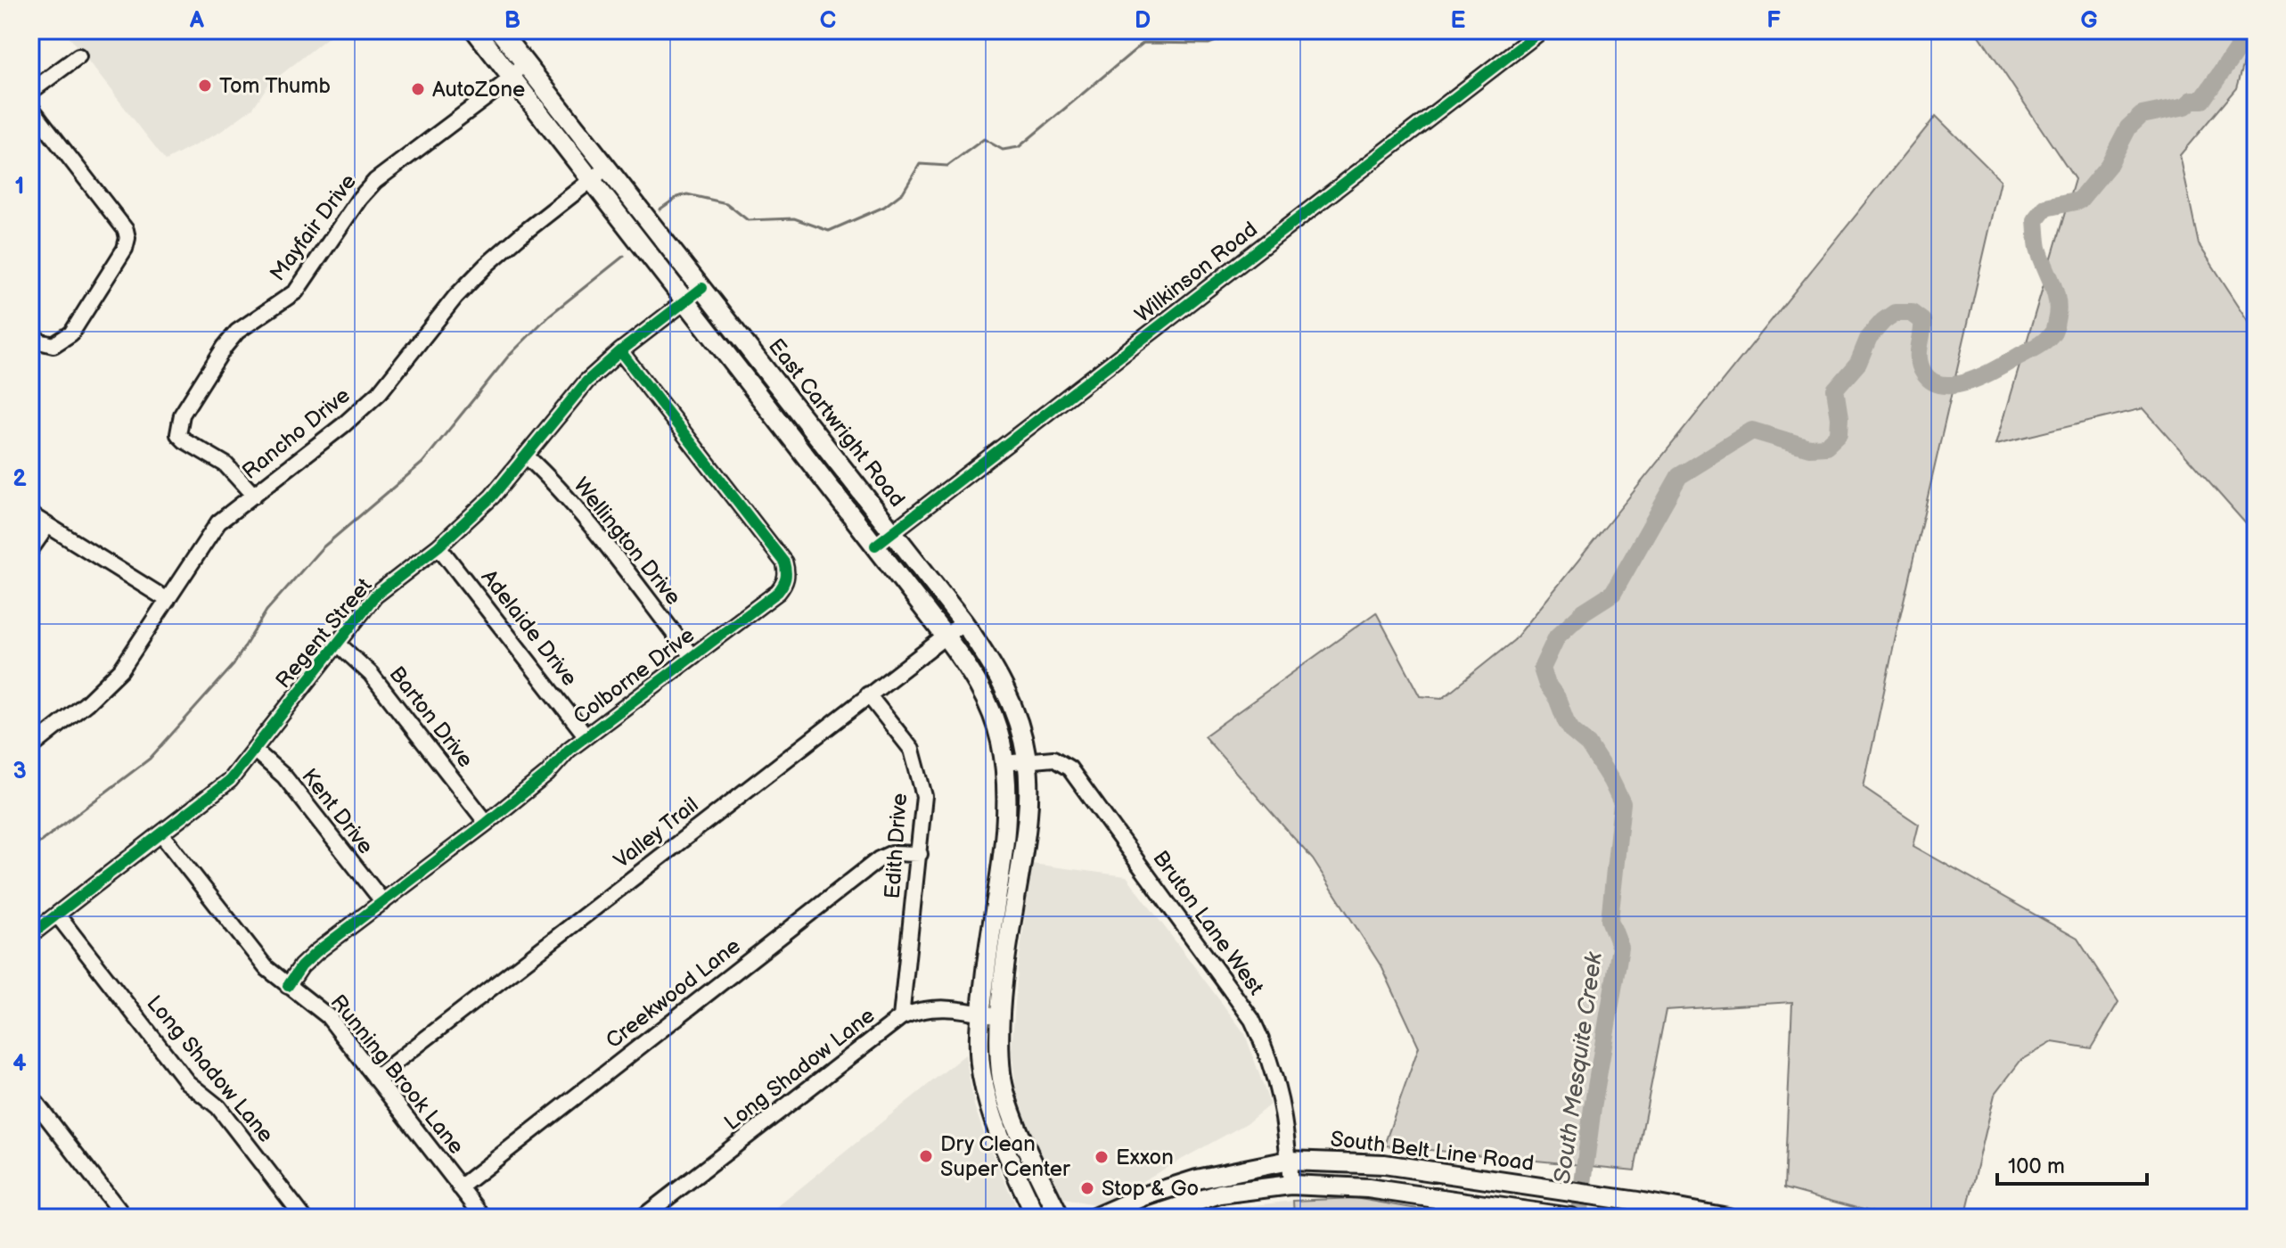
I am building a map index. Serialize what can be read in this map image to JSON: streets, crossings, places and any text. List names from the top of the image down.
{
  "streets": {
    "main road": ["East Cartwright Road", "South Belt Line Road"],
    "street": [
      "Mayfair Drive",
      "Wilkinson Road",
      "Rancho Drive",
      "Wellington Drive",
      "Adelaide Drive",
      "Regent Street",
      "Colborne Drive",
      "Barton Drive",
      "Kent Drive",
      "Valley Trail",
      "Edith Drive",
      "Bruton Lane West",
      "Creekwood Lane",
      "Long Shadow Lane",
      "Running Brook Lane"
    ]
  },
  "crossings": [
    ["Mayfair Drive", "East Cartwright Road"],
    ["Mayfair Drive", "Rancho Drive"],
    ["Wilkinson Road", "East Cartwright Road"],
    ["East Cartwright Road", "Rancho Drive"],
    ["East Cartwright Road", "Regent Street"],
    ["East Cartwright Road", "Valley Trail"],
    ["East Cartwright Road", "Bruton Lane West"],
    ["East Cartwright Road", "Long Shadow Lane"],
    ["Wellington Drive", "Regent Street"],
    ["Wellington Drive", "Colborne Drive"],
    ["Adelaide Drive", "Regent Street"],
    ["Adelaide Drive", "Colborne Drive"],
    ["Regent Street", "Colborne Drive"],
    ["Regent Street", "Barton Drive"],
    ["Regent Street", "Kent Drive"],
    ["Regent Street", "Long Shadow Lane"],
    ["Regent Street", "Running Brook Lane"],
    ["Colborne Drive", "Barton Drive"],
    ["Colborne Drive", "Kent Drive"],
    ["Colborne Drive", "Running Brook Lane"],
    ["Valley Trail", "Edith Drive"],
    ["Valley Trail", "Running Brook Lane"],
    ["Edith Drive", "Creekwood Lane"],
    ["Edith Drive", "Long Shadow Lane"],
    ["Bruton Lane West", "South Belt Line Road"],
    ["Creekwood Lane", "Running Brook Lane"]
  ],
  "water": ["South Mesquite Creek"],
  "places": [
    "Tom Thumb",
    "AutoZone",
    "Dry Clean Super Center",
    "Exxon",
    "Stop & Go"
  ],
  "scale_bar": "100 m",
  "grid": {
    "columns": [
      "A",
      "B",
      "C",
      "D",
      "E",
      "F",
      "G"
    ],
    "rows": [
      "1",
      "2",
      "3",
      "4"
    ]
  }
}
